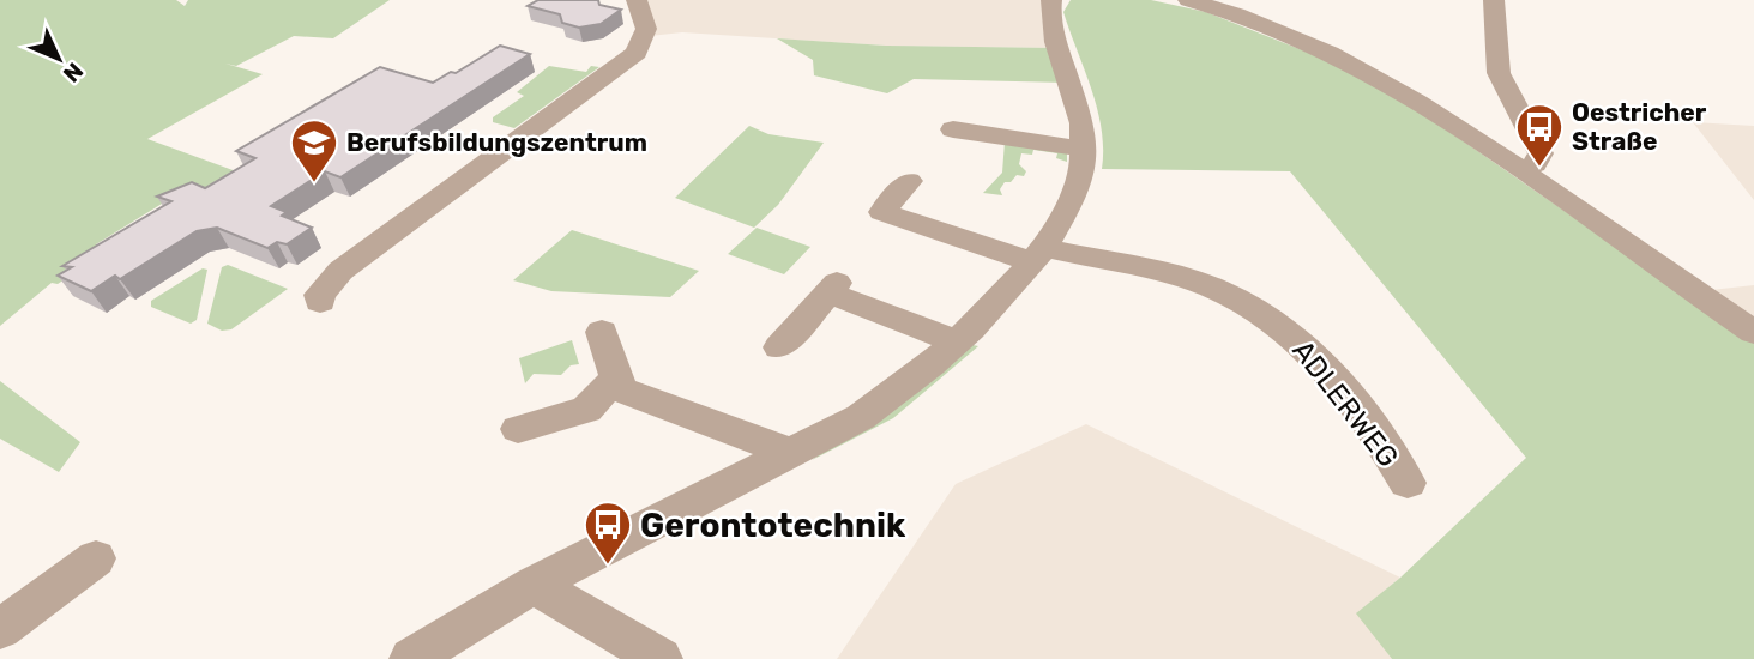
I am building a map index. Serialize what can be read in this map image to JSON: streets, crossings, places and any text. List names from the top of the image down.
{
  "streets": {
    "street": ["ADLERWEG"]
  },
  "places": {
    "bus stop": ["Oestricher Straße", "Gerontotechnik"],
    "school or university": ["Berufsbildungszentrum"]
  },
  "north": "bottom right"
}
